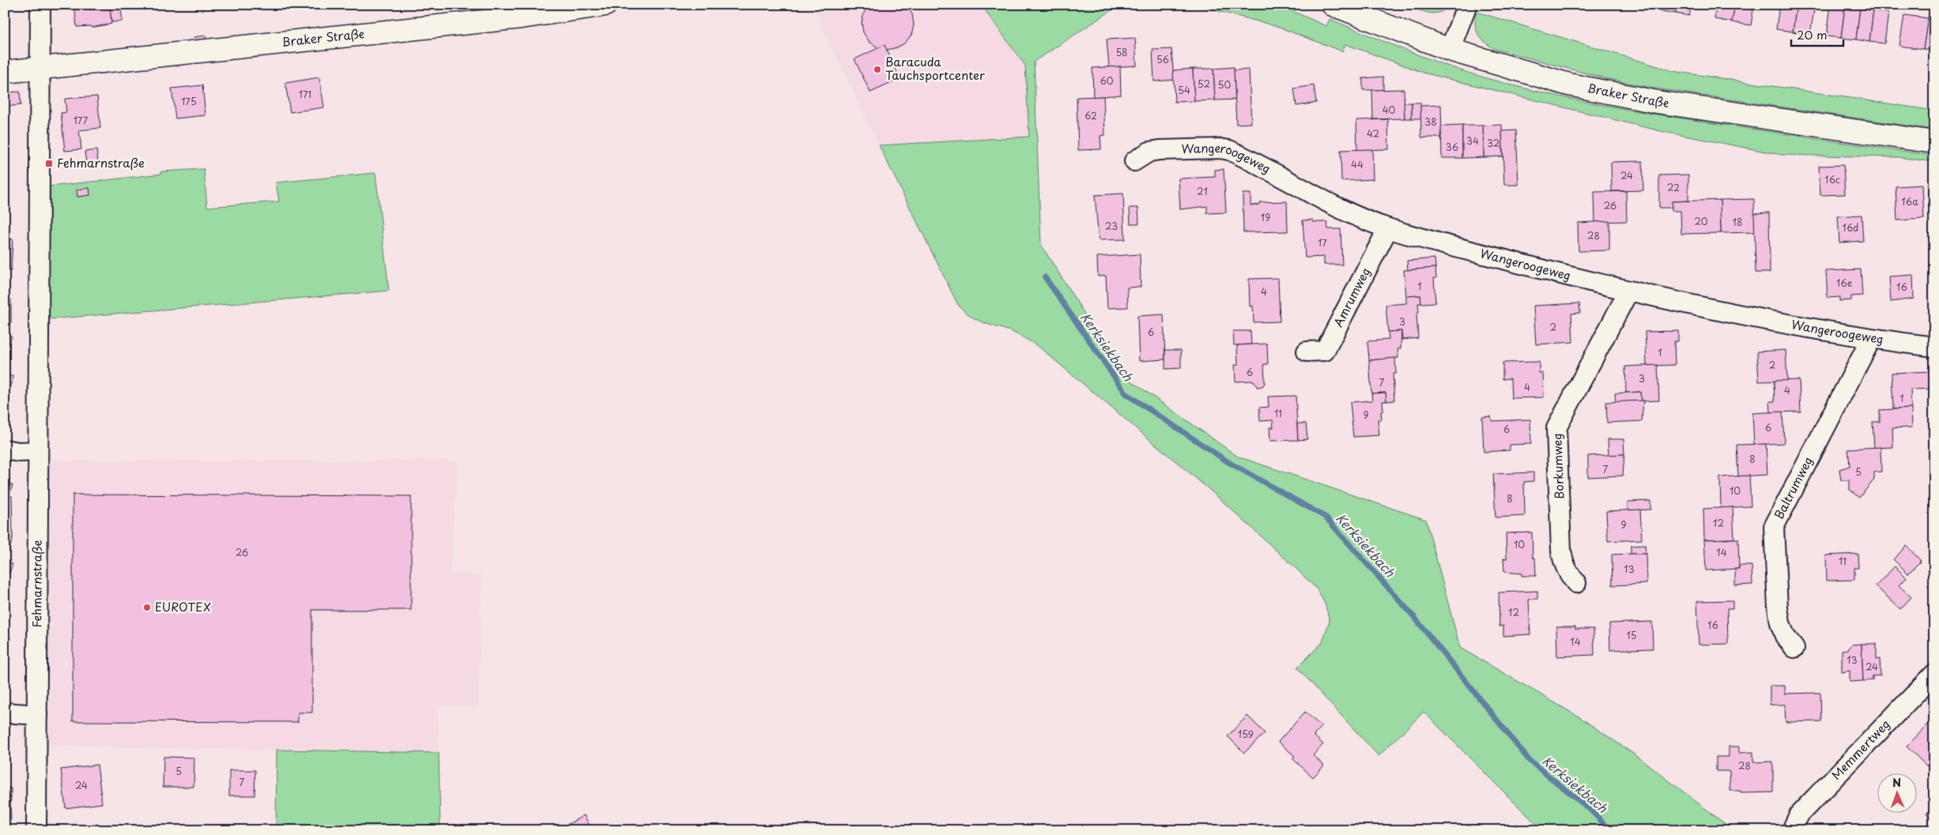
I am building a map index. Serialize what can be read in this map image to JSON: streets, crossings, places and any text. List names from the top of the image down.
{
  "streets": {
    "main road": ["Braker Straße"],
    "street": [
      "Wangeroogeweg",
      "Amrumweg",
      "Borkumweg",
      "Baltrumweg",
      "Fehmarnstraße",
      "Memmertweg"
    ]
  },
  "crossings": [
    ["Braker Straße", "Fehmarnstraße"],
    ["Wangeroogeweg", "Amrumweg"],
    ["Wangeroogeweg", "Borkumweg"],
    ["Wangeroogeweg", "Baltrumweg"]
  ],
  "water": ["Kerksiekbach"],
  "places": {
    "other": ["Baracuda Tauchsportcenter", "EUROTEX"],
    "transit": ["Fehmarnstraße"]
  },
  "house_numbers": [
    "58",
    "56",
    "60",
    "52",
    "50",
    "54",
    "171",
    "175",
    "40",
    "62",
    "177",
    "38",
    "42",
    "34",
    "32",
    "36",
    "44",
    "24",
    "16c",
    "22",
    "21",
    "16a",
    "26",
    "19",
    "20",
    "18",
    "23",
    "16d",
    "28",
    "17",
    "16e",
    "1",
    "16",
    "4",
    "3",
    "2",
    "6",
    "1",
    "2",
    "6",
    "3",
    "7",
    "4",
    "4",
    "1",
    "11",
    "9",
    "6",
    "6",
    "8",
    "7",
    "5",
    "10",
    "8",
    "12",
    "9",
    "10",
    "26",
    "14",
    "11",
    "13",
    "12",
    "16",
    "15",
    "14",
    "13",
    "24",
    "159",
    "28",
    "5",
    "7",
    "24"
  ],
  "scale_bar": "20 m",
  "north": "top"
}
